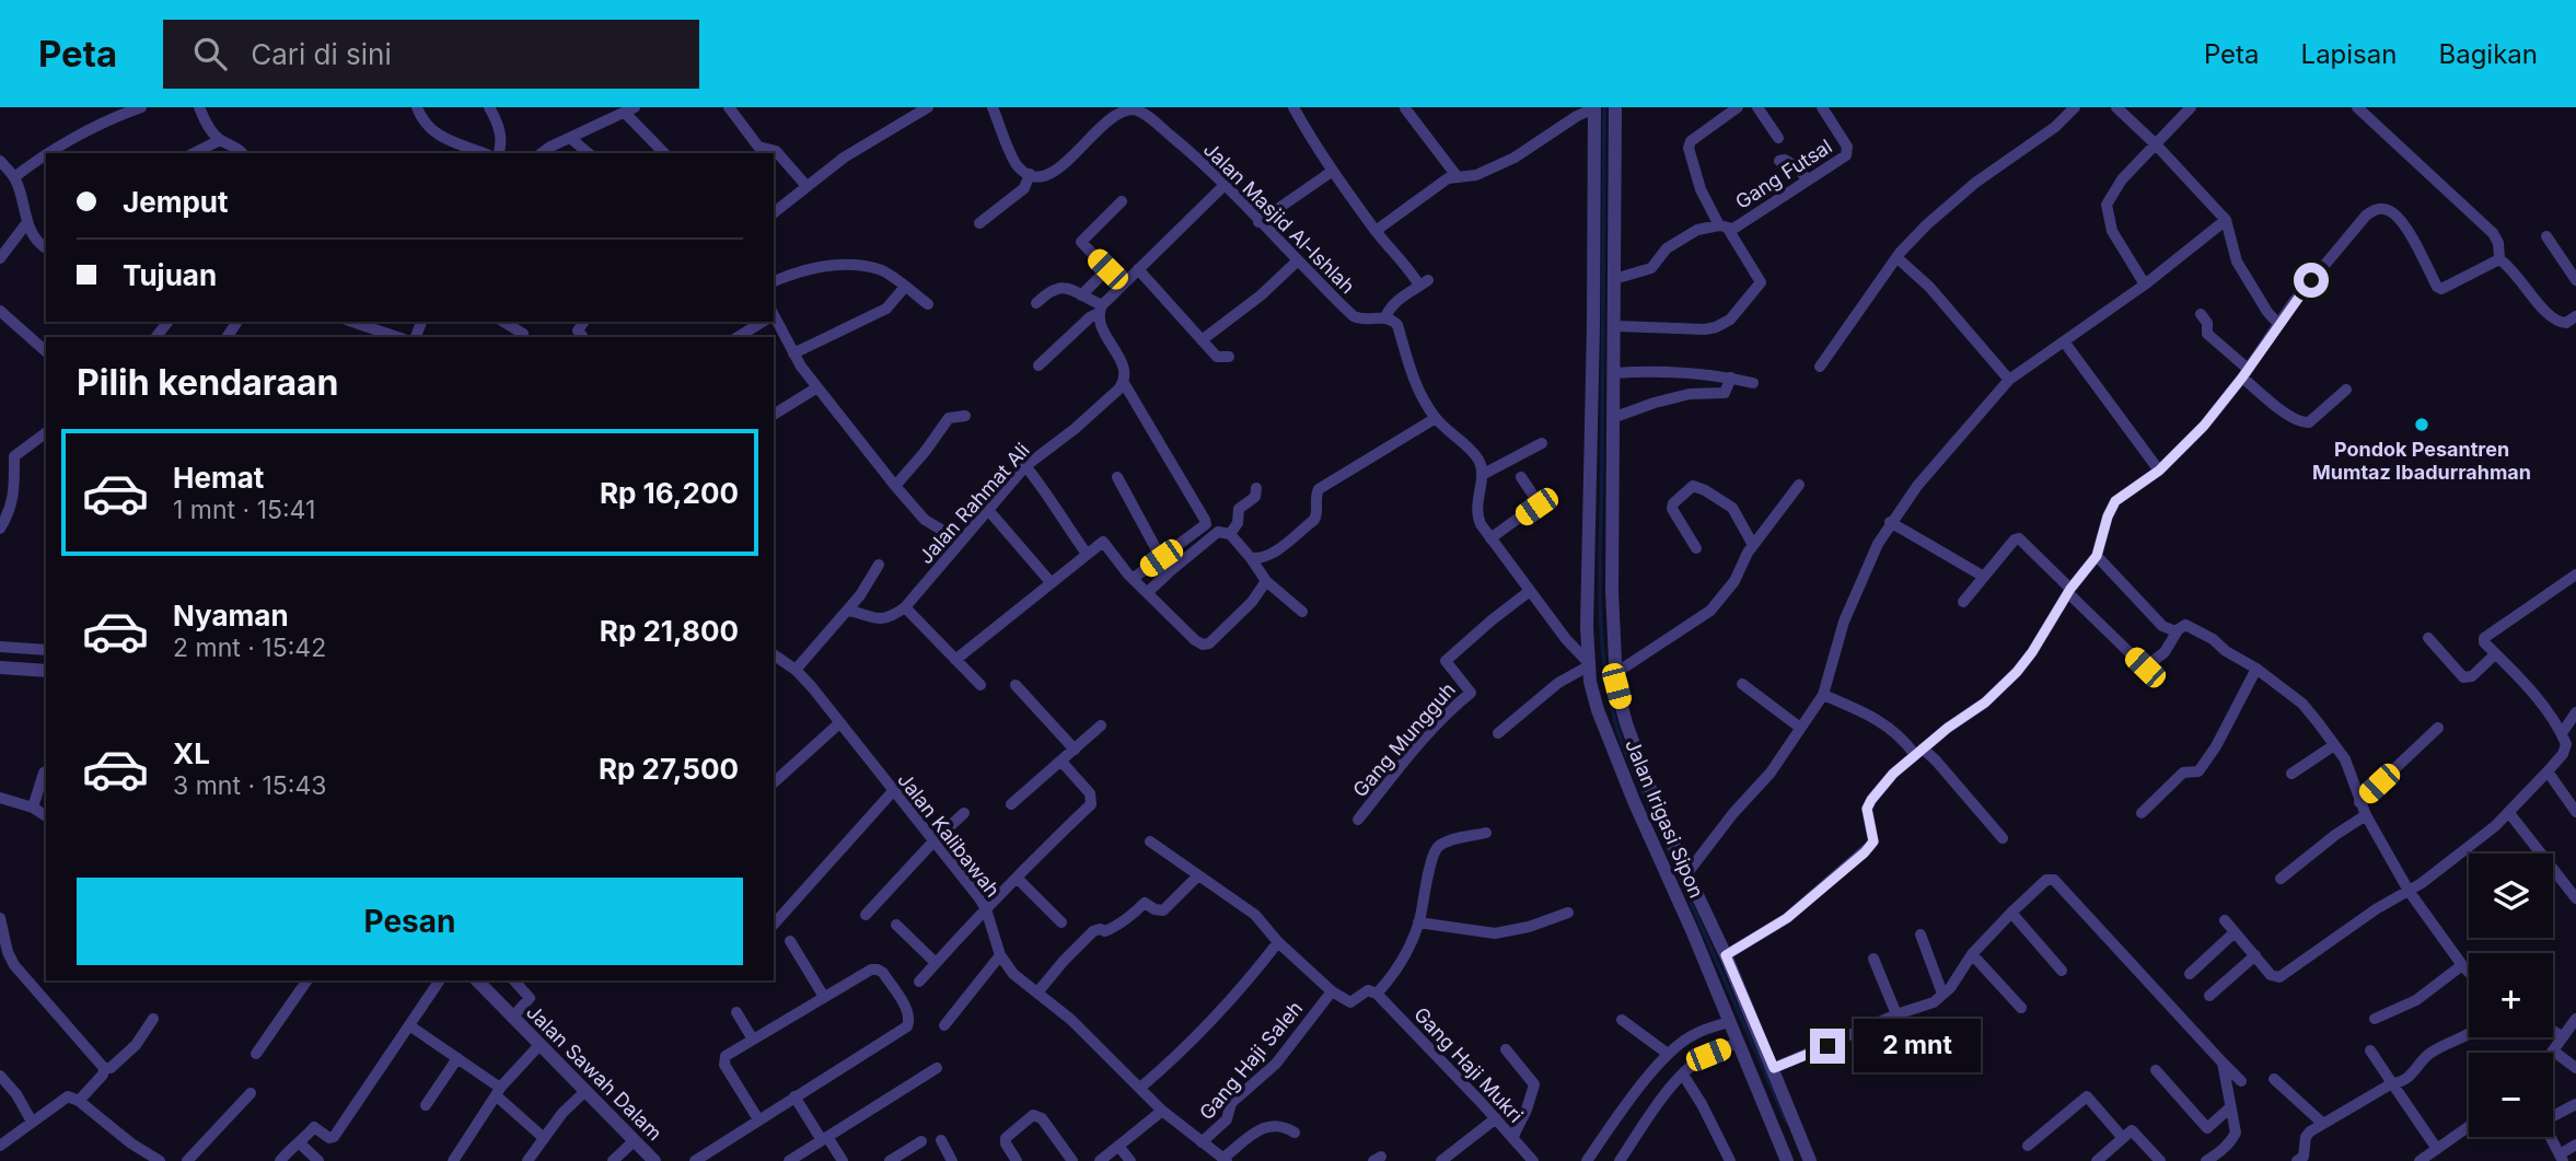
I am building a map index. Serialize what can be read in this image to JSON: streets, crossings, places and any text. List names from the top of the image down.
{
  "streets": {
    "street": [
      "Gang Futsal",
      "Jalan Masjid Al-Ishlah",
      "Jalan Rahmat Ali",
      "Gang Mungguh",
      "Jalan Irigasi Sipon",
      "Jalan Kalibawah",
      "Gang Haji Saleh",
      "Gang Haji Mukri",
      "Jalan Sawah Dalam"
    ]
  },
  "crossings": [
    ["Gang Futsal", "Jalan Irigasi Sipon"],
    ["Jalan Kalibawah", "Gang Haji Saleh"]
  ],
  "places": ["Pondok Pesantren Mumtaz Ibadurrahman"],
  "page": {
    "header": "Peta",
    "search": "Cari di sini",
    "nav": ["Peta", "Lapisan", "Bagikan"],
    "banner": ["Jemput", "Tujuan"],
    "heading": "Pilih kendaraan",
    "list": [
      {
        "name": "Hemat",
        "note": "1 mnt · 15:41",
        "value": "Rp 16,200"
      },
      {
        "name": "Nyaman",
        "note": "2 mnt · 15:42",
        "value": "Rp 21,800"
      },
      {
        "name": "XL",
        "note": "3 mnt · 15:43",
        "value": "Rp 27,500"
      }
    ],
    "map_buttons": ["+", "−"],
    "buttons": "Pesan",
    "bubble": "2 mnt"
  }
}
